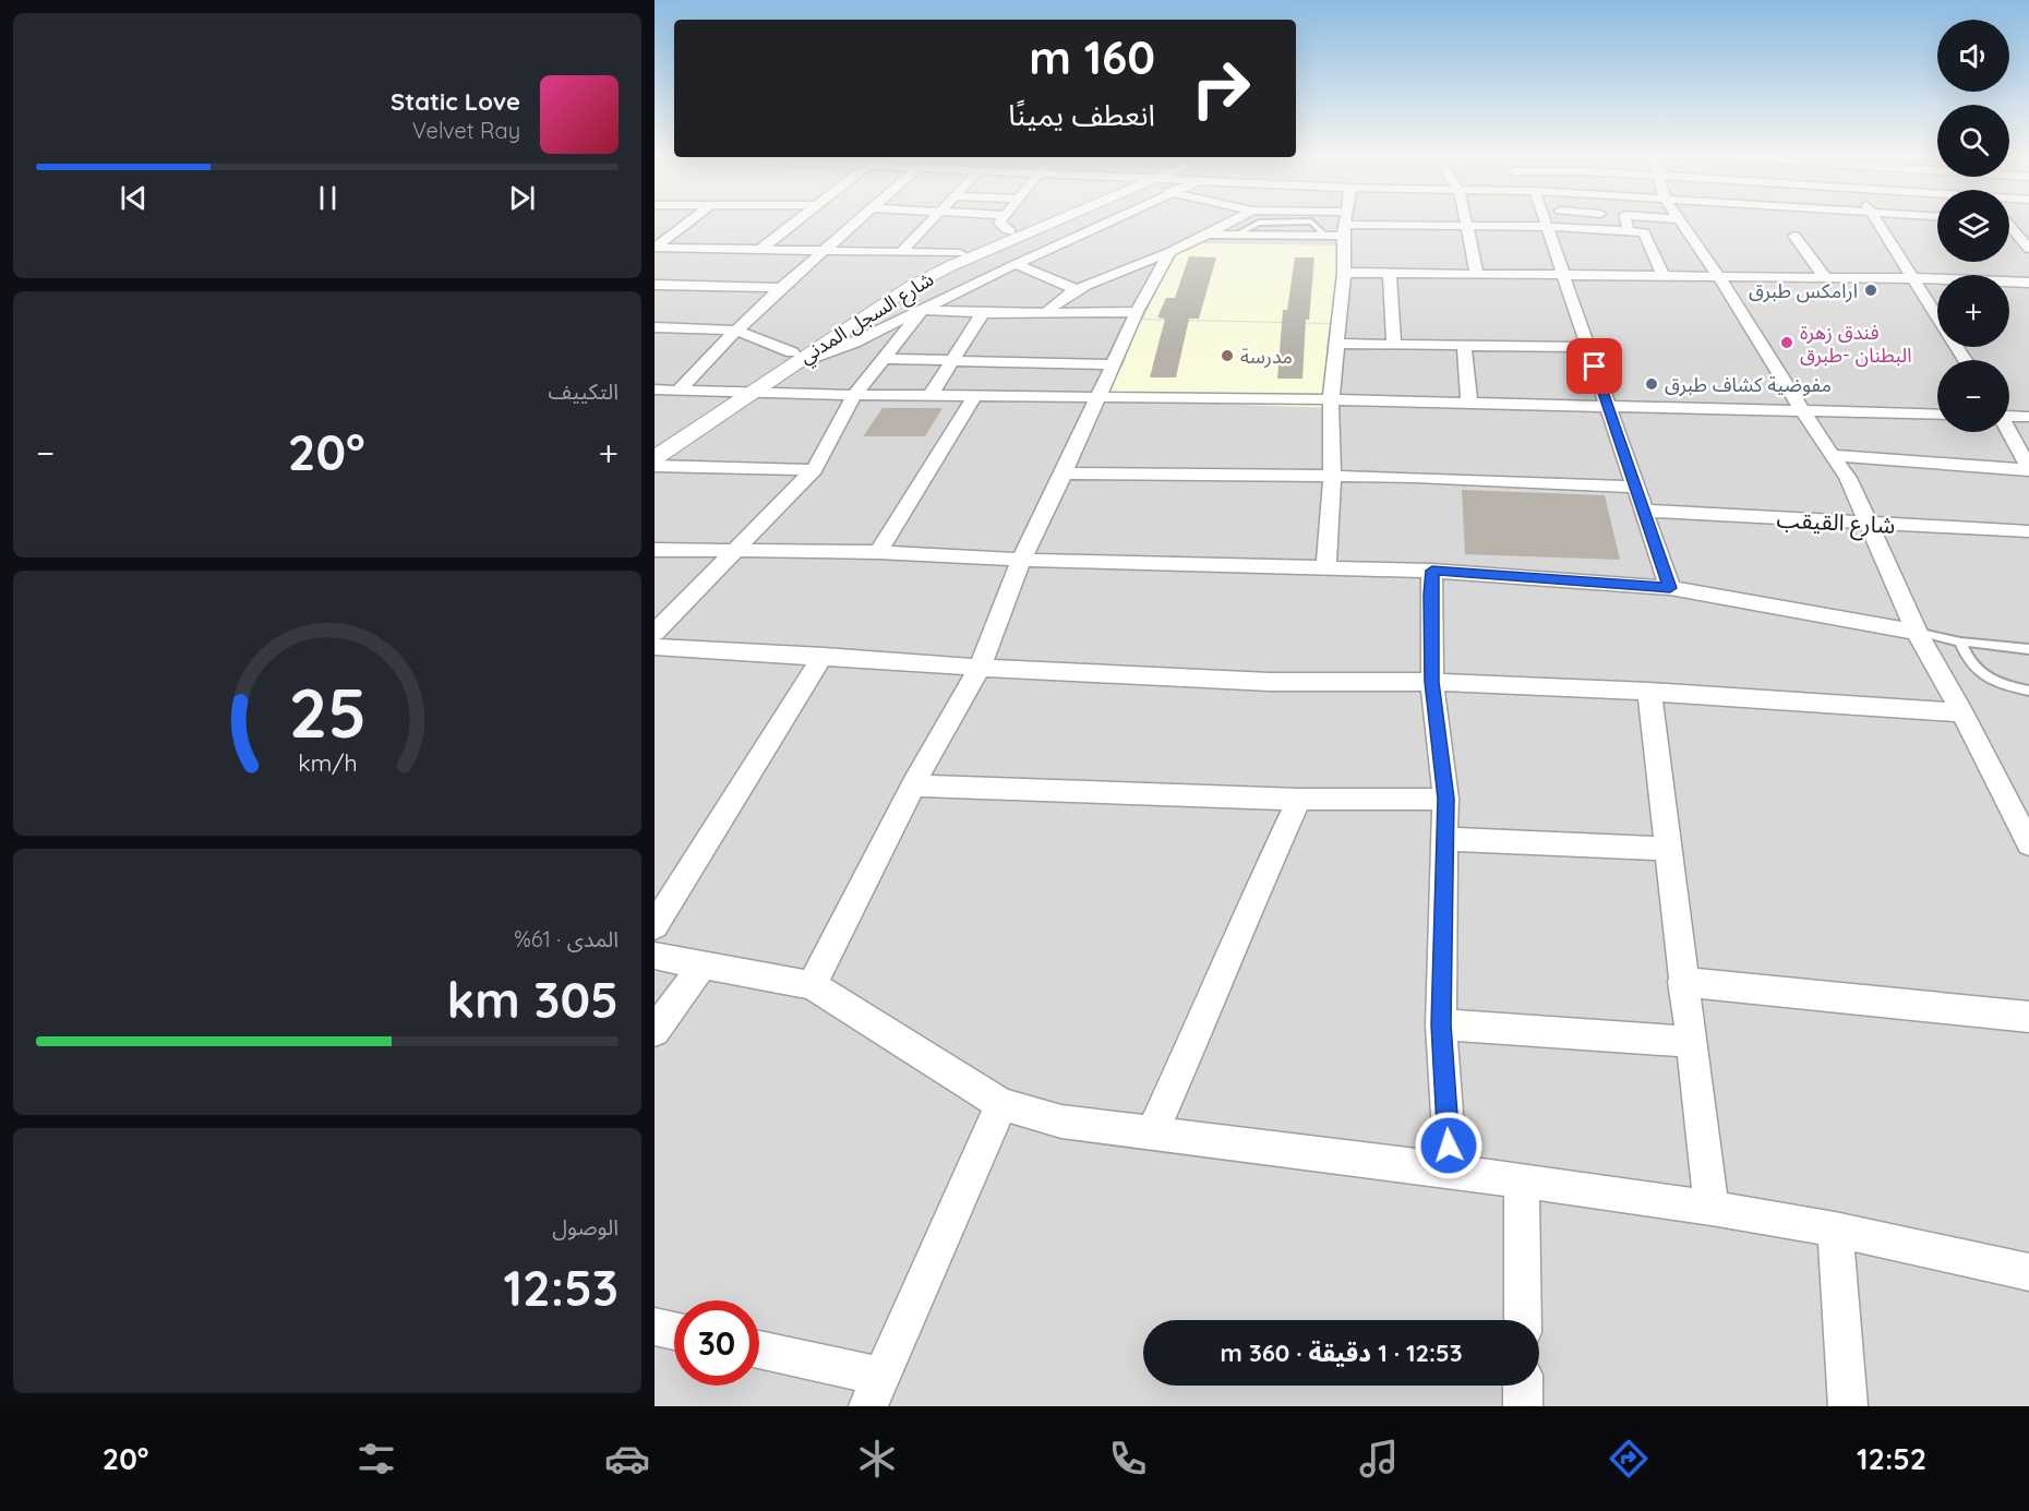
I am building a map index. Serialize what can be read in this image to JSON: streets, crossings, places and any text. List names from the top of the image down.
{
  "streets": {
    "street": ["شارع السجل المدني", "شارع القيقب"]
  },
  "places": [
    "ارامكس طبرق",
    "فندق زهرة البطنان -طبرق",
    "مدرسة",
    "مفوضية كشاف طبرق"
  ],
  "page": {
    "map_buttons": ["+", "−"],
    "turn": ["160 m", "انعطف يمينًا"],
    "song": ["Static Love", "Velvet Ray"],
    "tile": [
      "التكييف",
      ["المدى · 61%", "305 km"],
      ["الوصول", "12:53"]
    ],
    "heat": ["−", "20°", "+"],
    "limit": "30",
    "trip": "12:53 · 1 دقيقة · 360 m",
    "tabs": ["12:52", "20°"],
    "gauge": ["25", "km/h"]
  }
}
